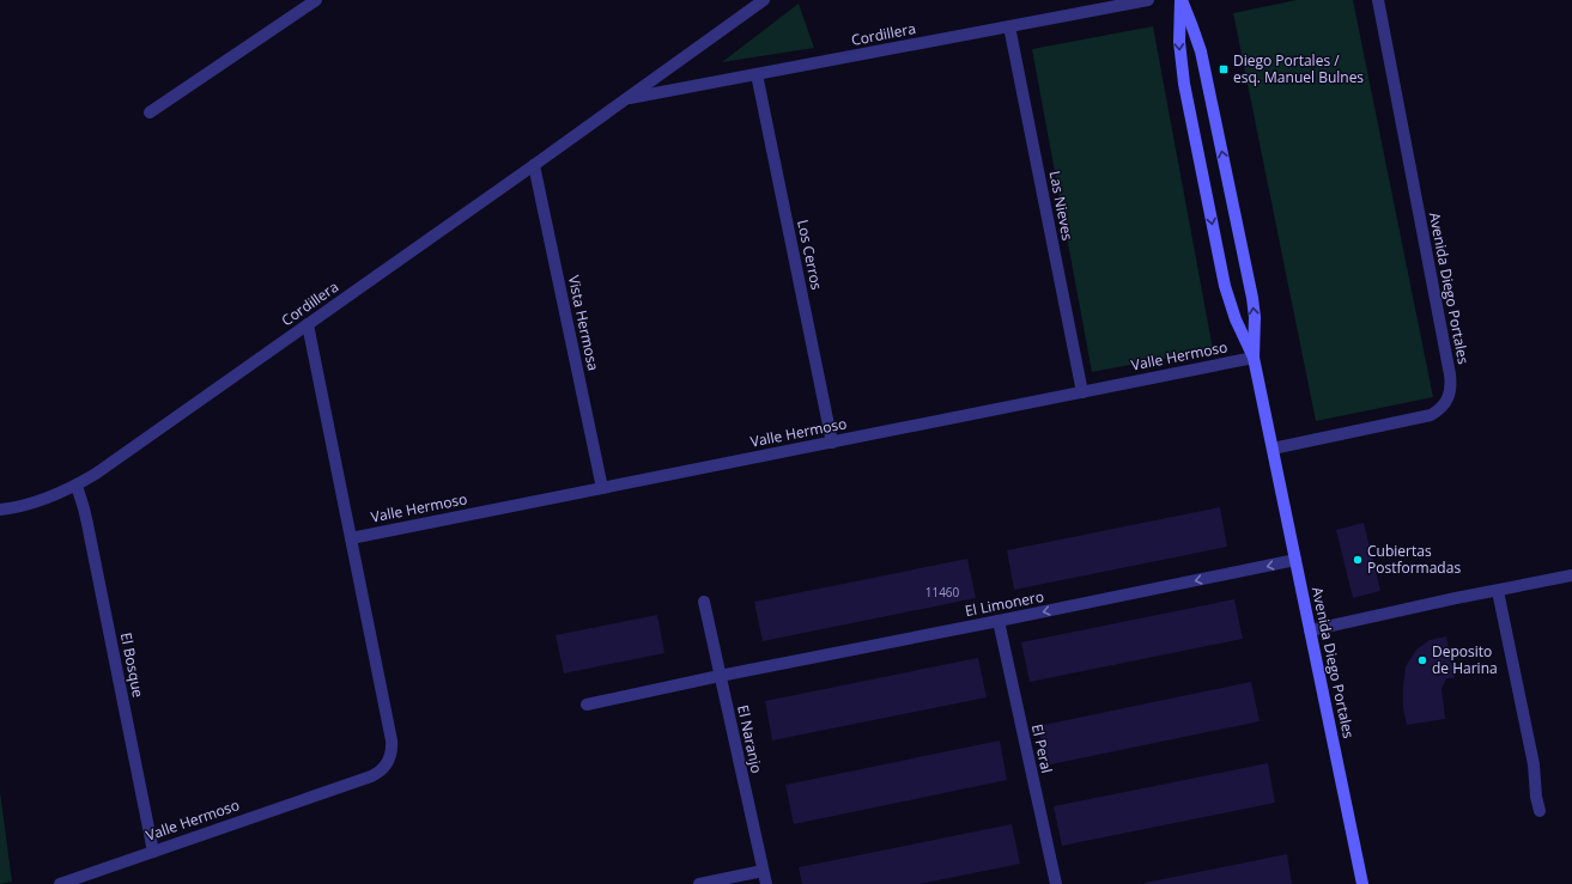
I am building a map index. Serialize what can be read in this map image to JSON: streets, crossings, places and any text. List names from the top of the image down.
{
  "streets": {
    "main road": ["Avenida Diego Portales"],
    "street": [
      "Cordillera",
      "Las Nieves",
      "Los Cerros",
      "Vista Hermosa",
      "Valle Hermoso",
      "El Limonero",
      "El Bosque",
      "El Naranjo",
      "El Peral"
    ]
  },
  "crossings": [
    ["Cordillera", "Las Nieves"],
    ["Cordillera", "Los Cerros"],
    ["Cordillera", "Vista Hermosa"],
    ["Cordillera", "Valle Hermoso"],
    ["Cordillera", "El Bosque"],
    ["Las Nieves", "Valle Hermoso"],
    ["Los Cerros", "Valle Hermoso"],
    ["Avenida Diego Portales", "Valle Hermoso"],
    ["Avenida Diego Portales", "El Limonero"],
    ["Vista Hermosa", "Valle Hermoso"],
    ["Valle Hermoso", "El Bosque"],
    ["El Limonero", "El Naranjo"],
    ["El Limonero", "El Peral"]
  ],
  "one_way": ["El Limonero"],
  "places": {
    "transit": ["Diego Portales / esq. Manuel Bulnes"],
    "other": ["Cubiertas Postformadas", "Deposito de Harina"]
  },
  "house_numbers": ["11460"]
}
